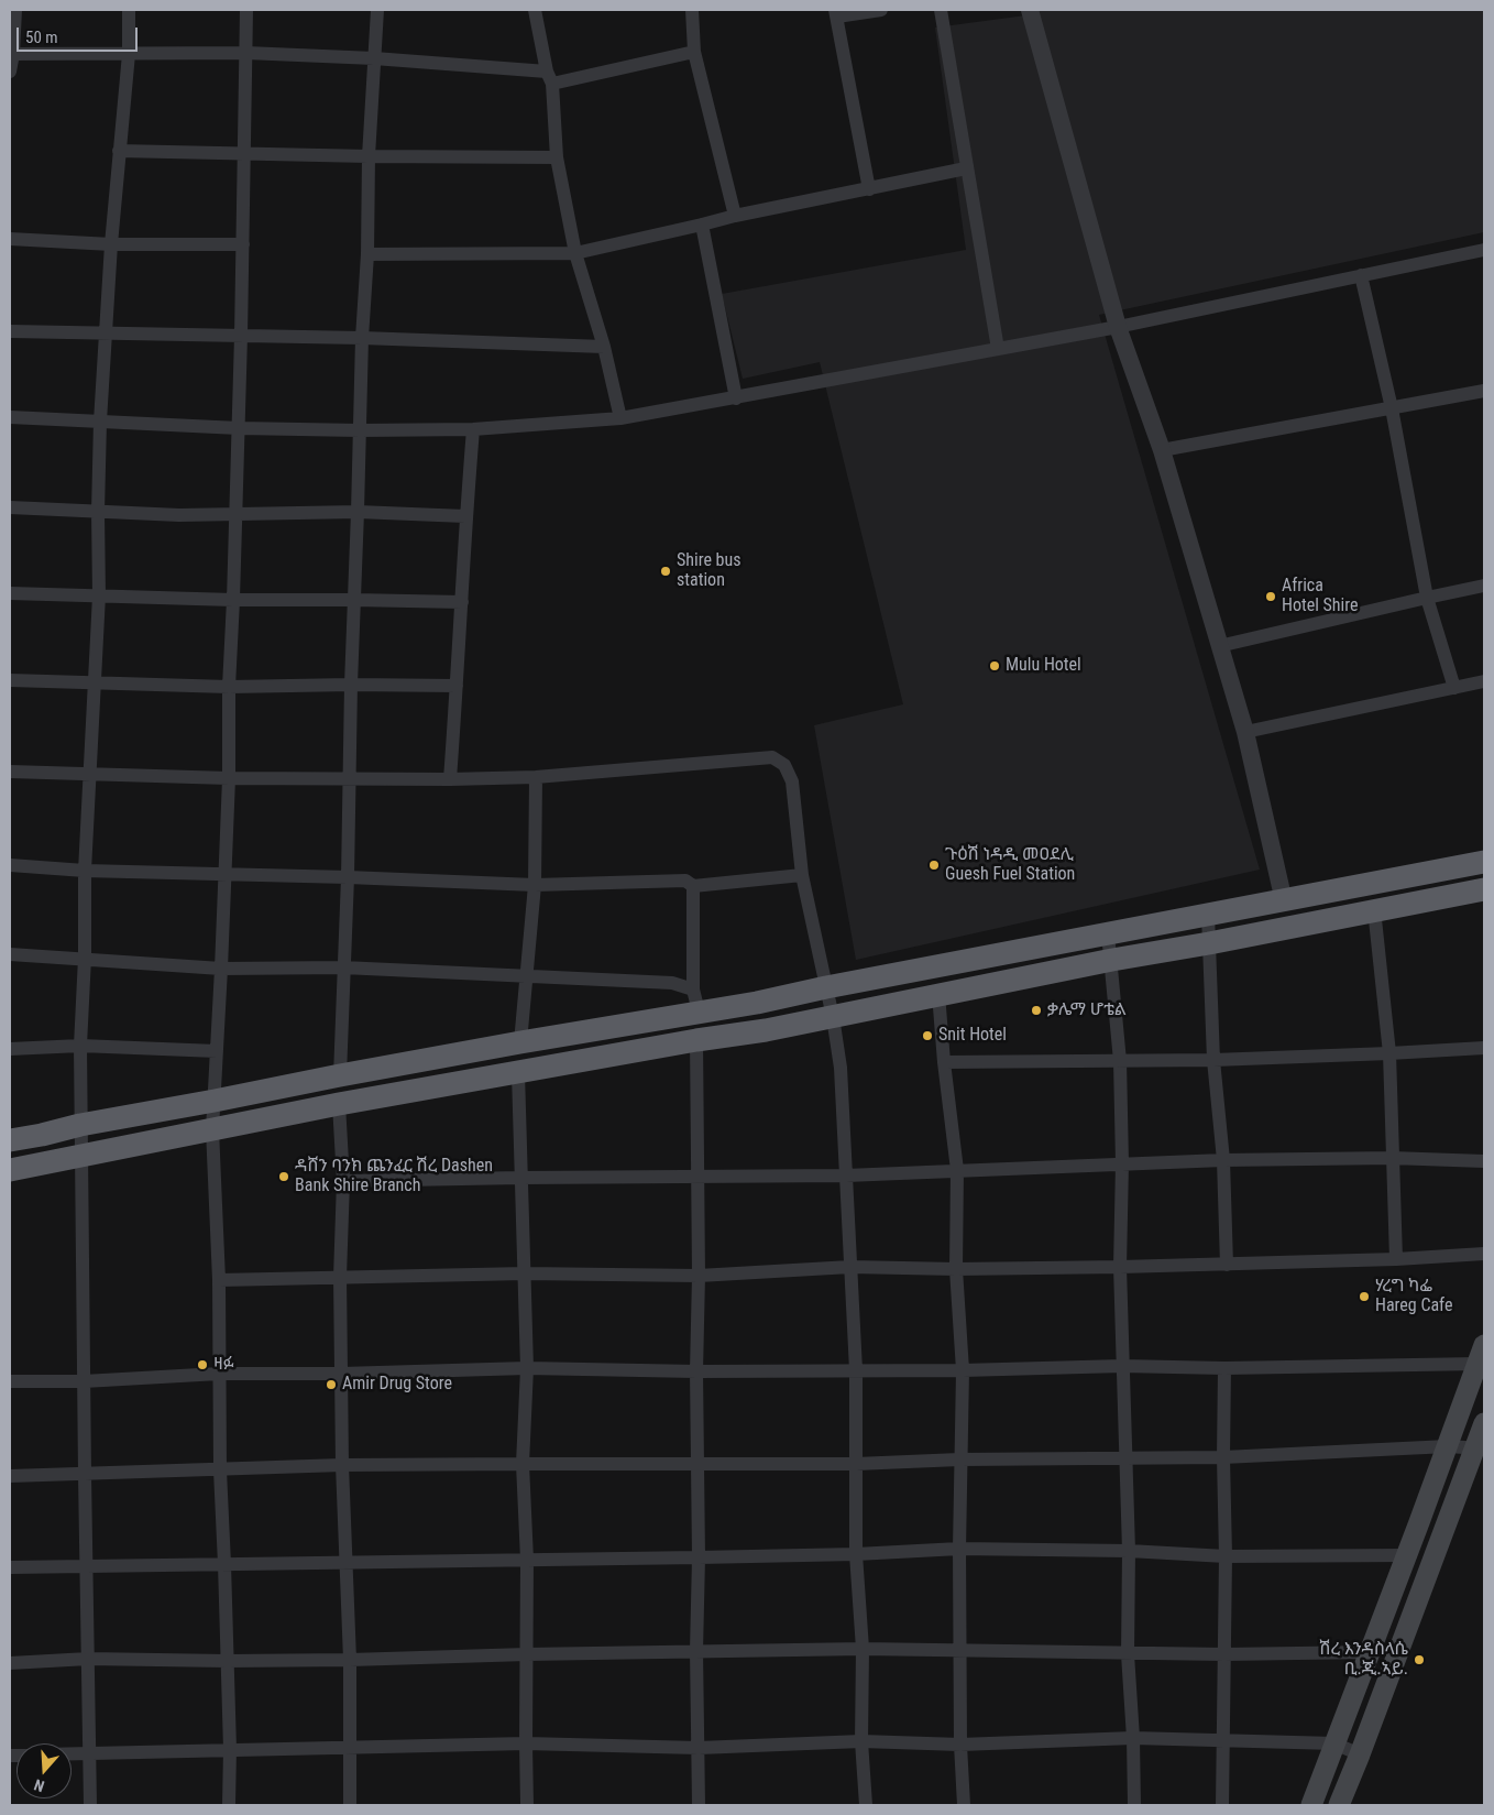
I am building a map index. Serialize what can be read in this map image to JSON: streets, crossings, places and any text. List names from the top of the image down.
{
  "places": [
    "Shire bus station",
    "Africa Hotel Shire",
    "Mulu Hotel",
    "ጉዕሽ ነዳዲ መዐደሊ Guesh Fuel Station",
    "ቃሌማ ሆቴል",
    "Snit Hotel",
    "ዳሸን ባንክ ጨንፈር ሽረ Dashen Bank Shire Branch",
    "ሃረግ ካፌ Hareg Cafe",
    "ዛፉ",
    "Amir Drug Store",
    "ሽረ እንዳስላሴ ቢ.ጂ.ኣይ."
  ],
  "scale_bar": "50 m",
  "north": "bottom"
}
